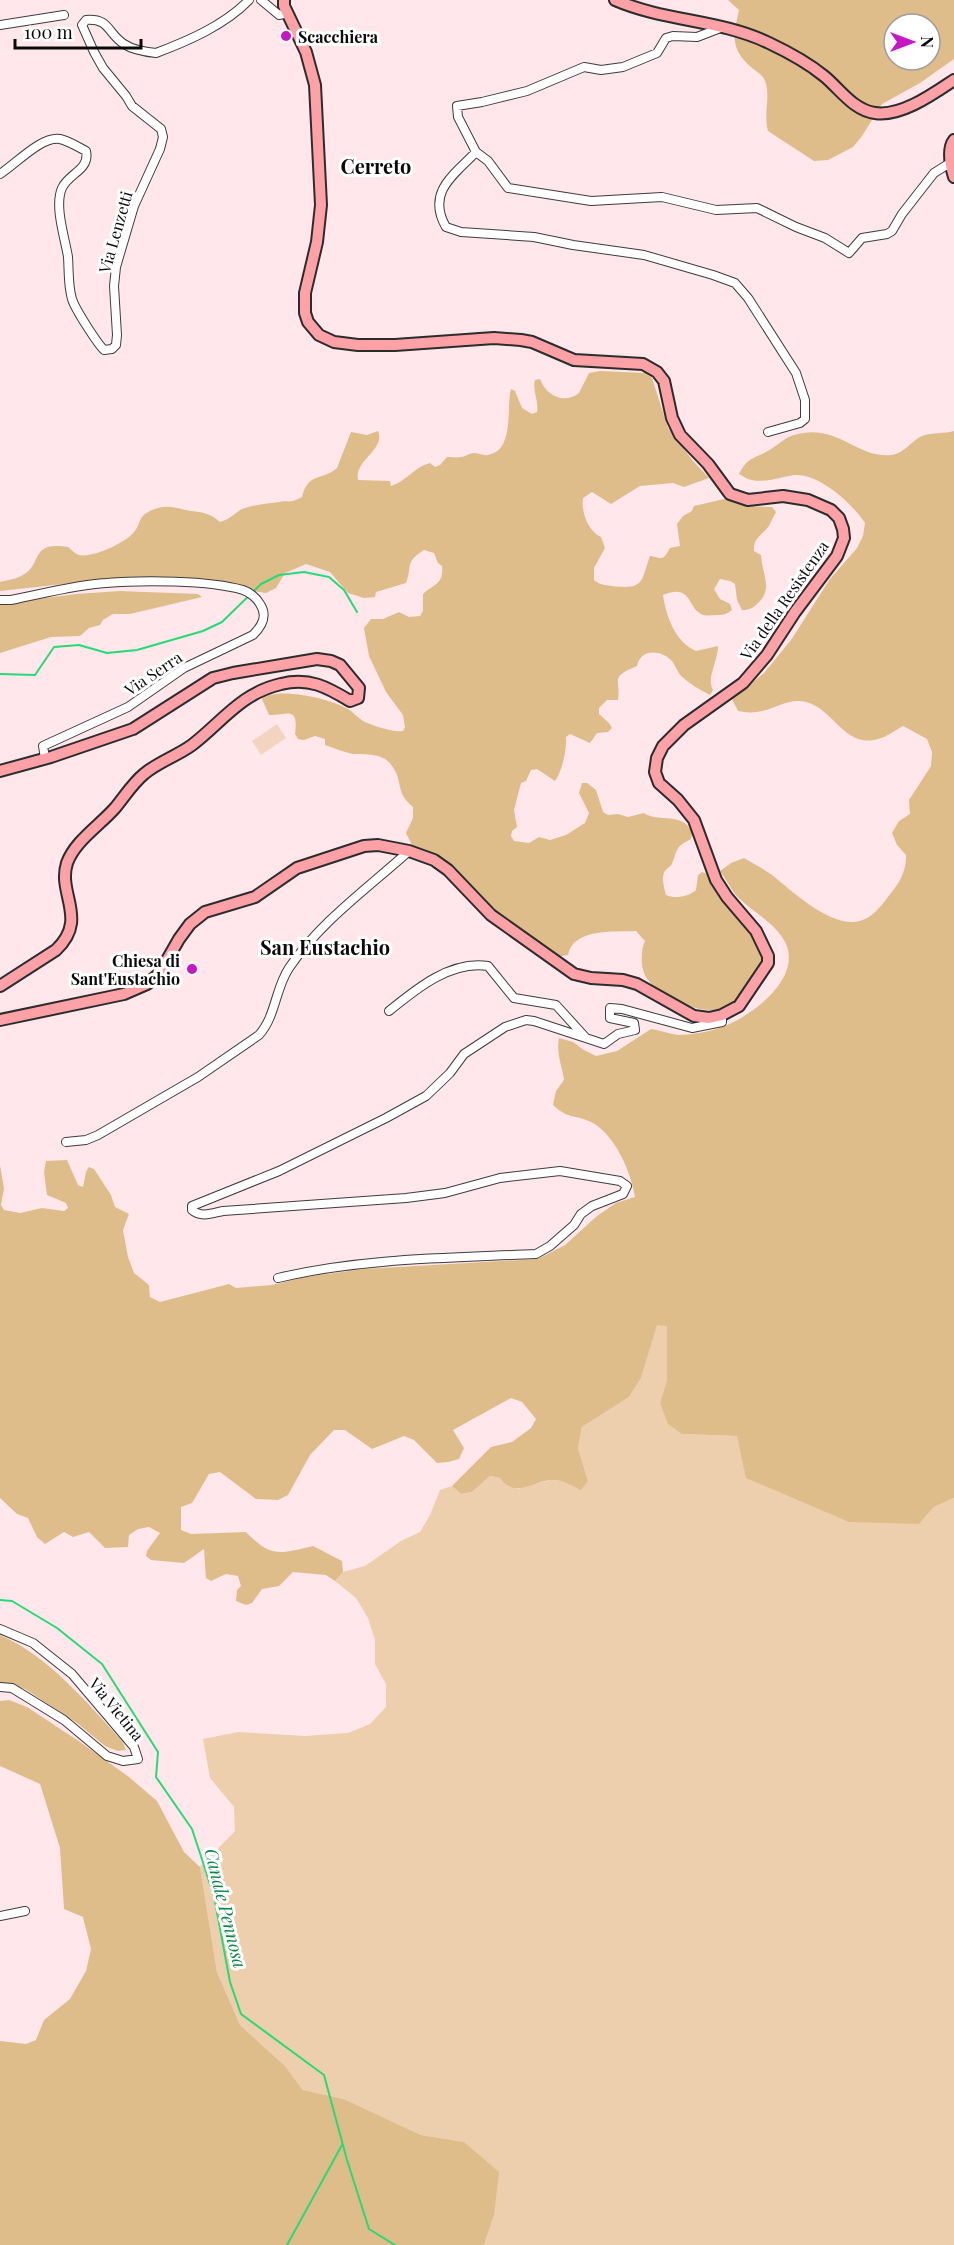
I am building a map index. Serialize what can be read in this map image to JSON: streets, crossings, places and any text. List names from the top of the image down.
{
  "streets": {
    "street": [
      "Via Lenzetti",
      "Via della Resistenza",
      "Via Serra",
      "Via Vietina"
    ]
  },
  "districts": ["Cerreto", "San Eustachio"],
  "water": ["Canale Pennosa"],
  "places": ["Scacchiera", "Chiesa di Sant'Eustachio"],
  "scale_bar": "100 m",
  "north": "right"
}
